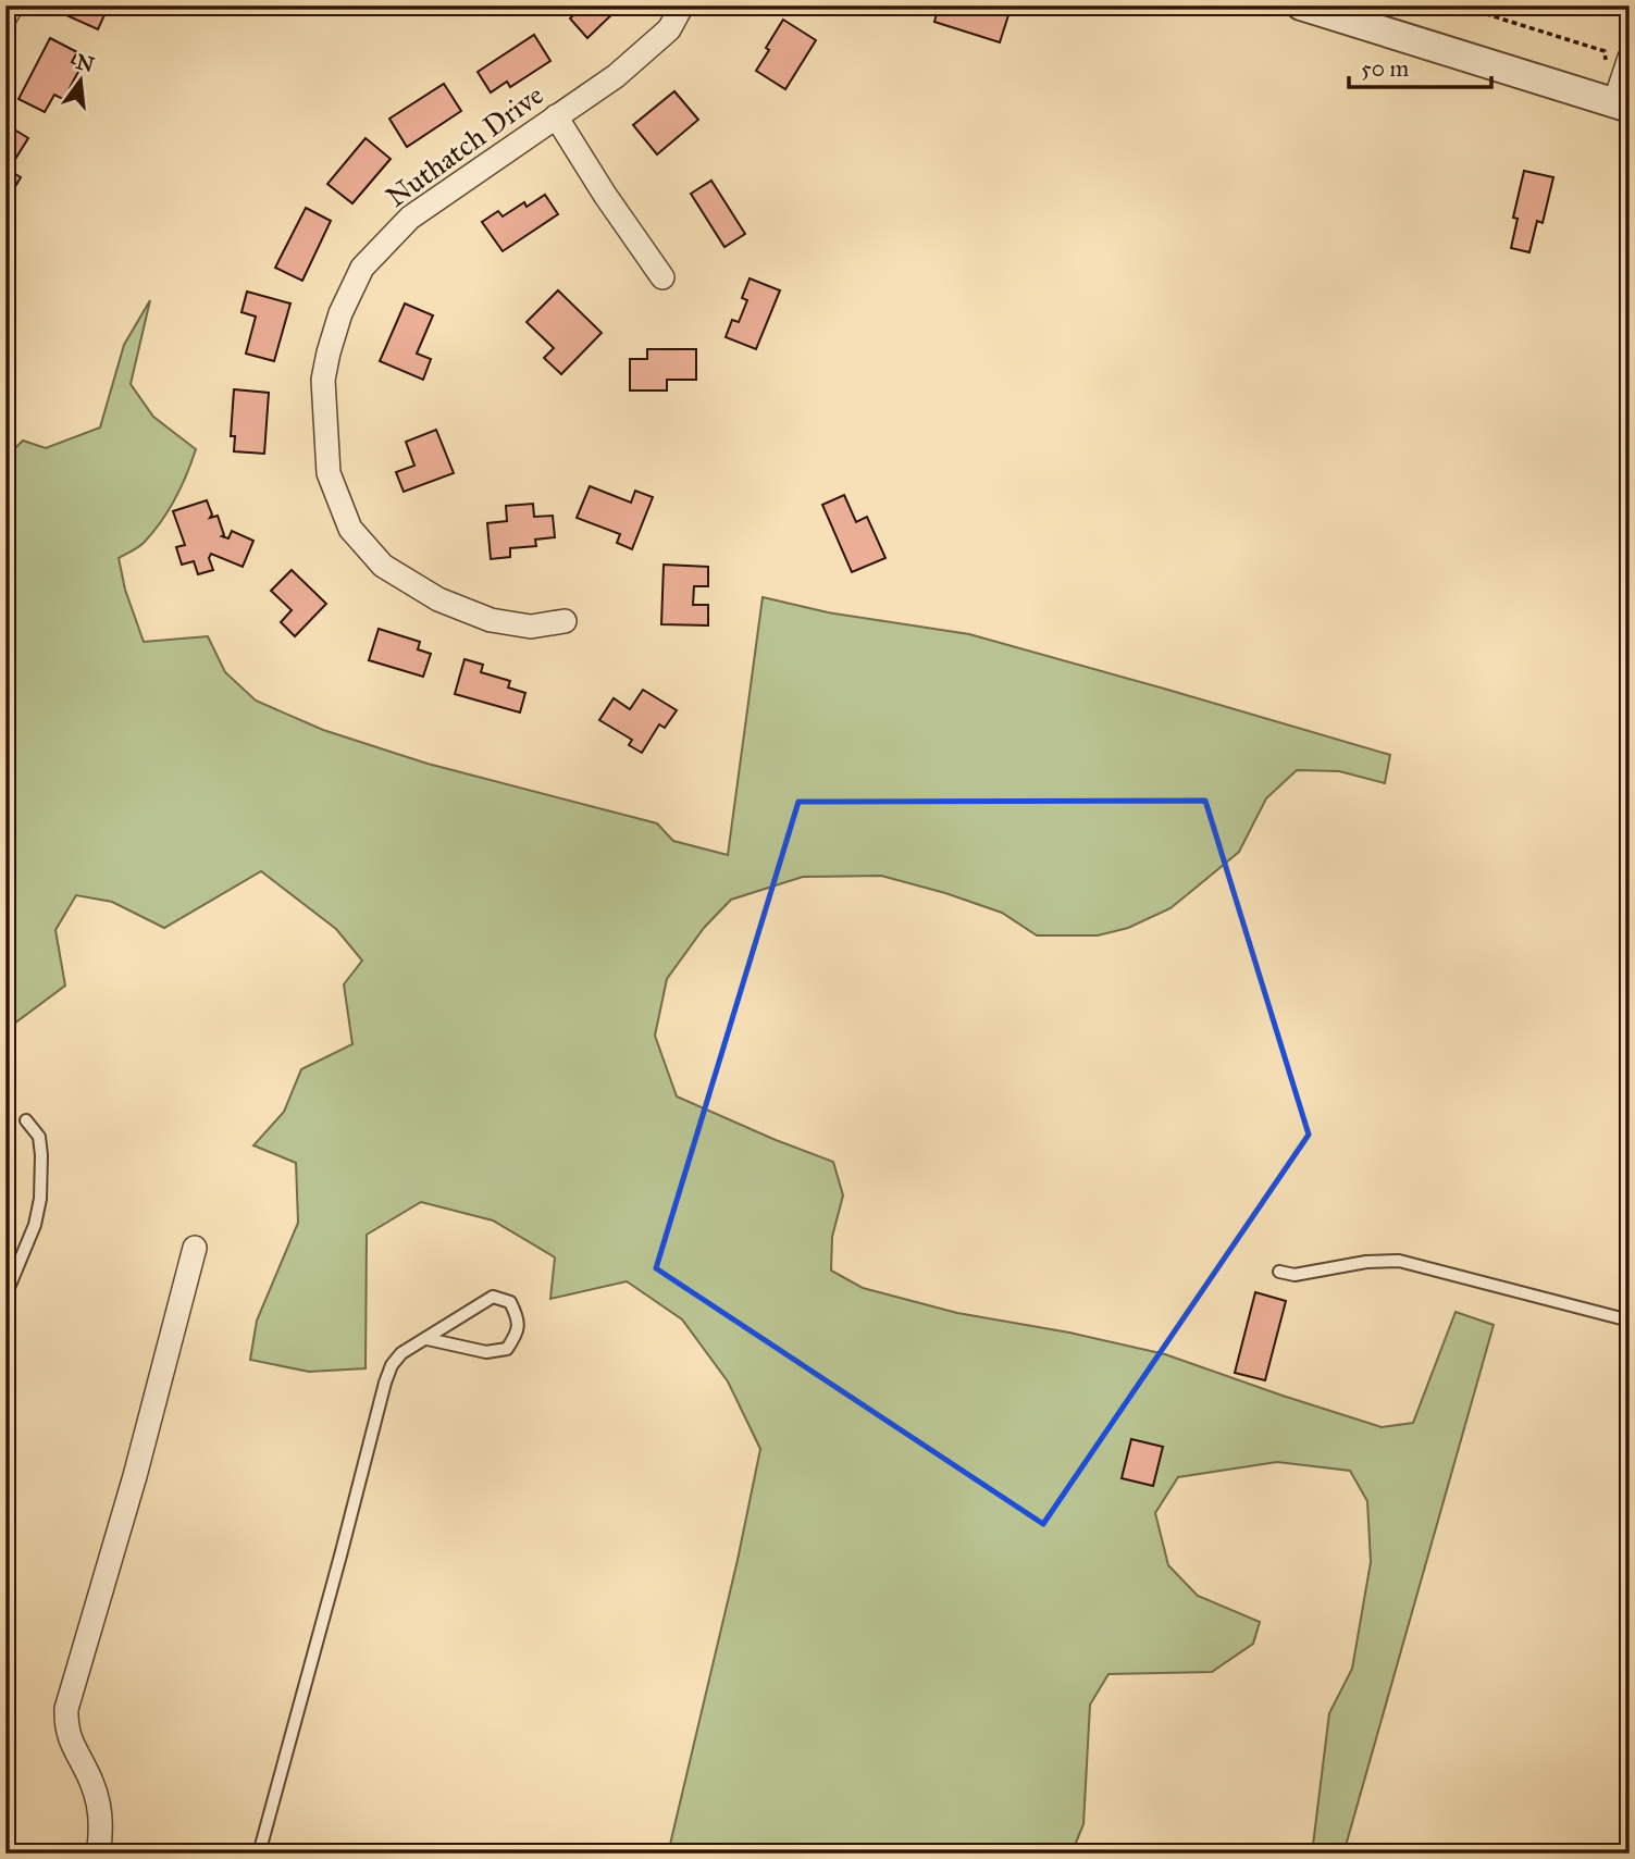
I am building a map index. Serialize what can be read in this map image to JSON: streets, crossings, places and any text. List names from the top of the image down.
{
  "streets": {
    "street": ["Nuthatch Drive"]
  },
  "scale_bar": "50 m",
  "north": "top"
}
